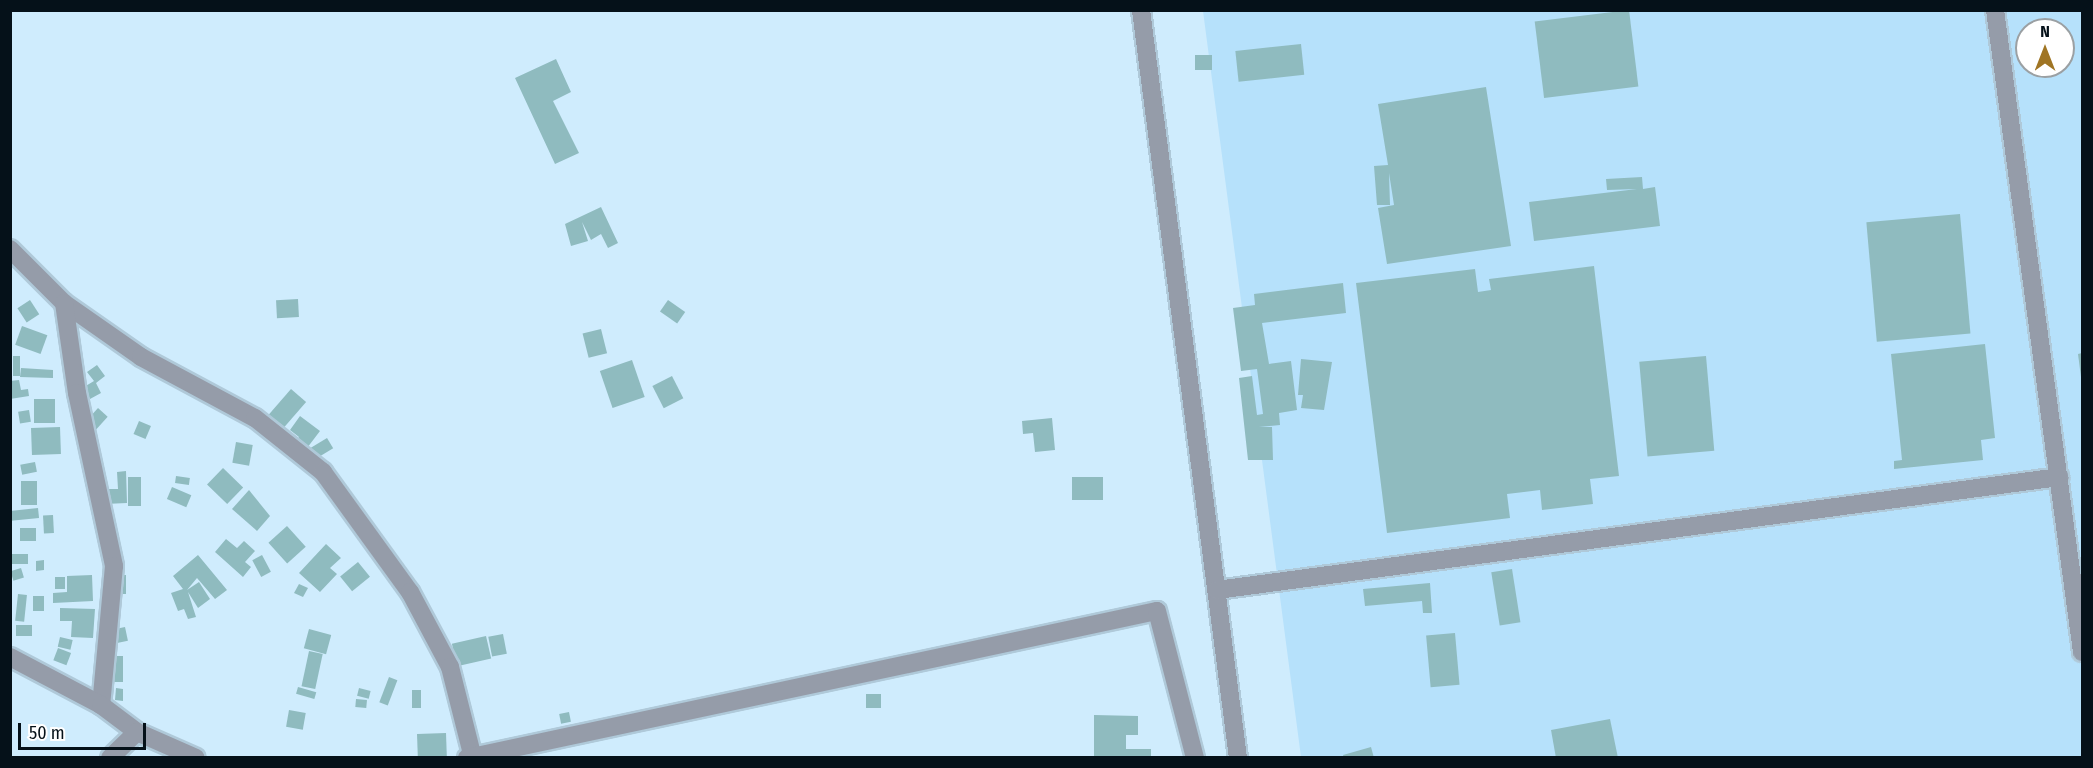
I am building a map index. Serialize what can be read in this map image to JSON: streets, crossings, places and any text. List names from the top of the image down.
{
  "scale_bar": "50 m",
  "north": "top"
}
